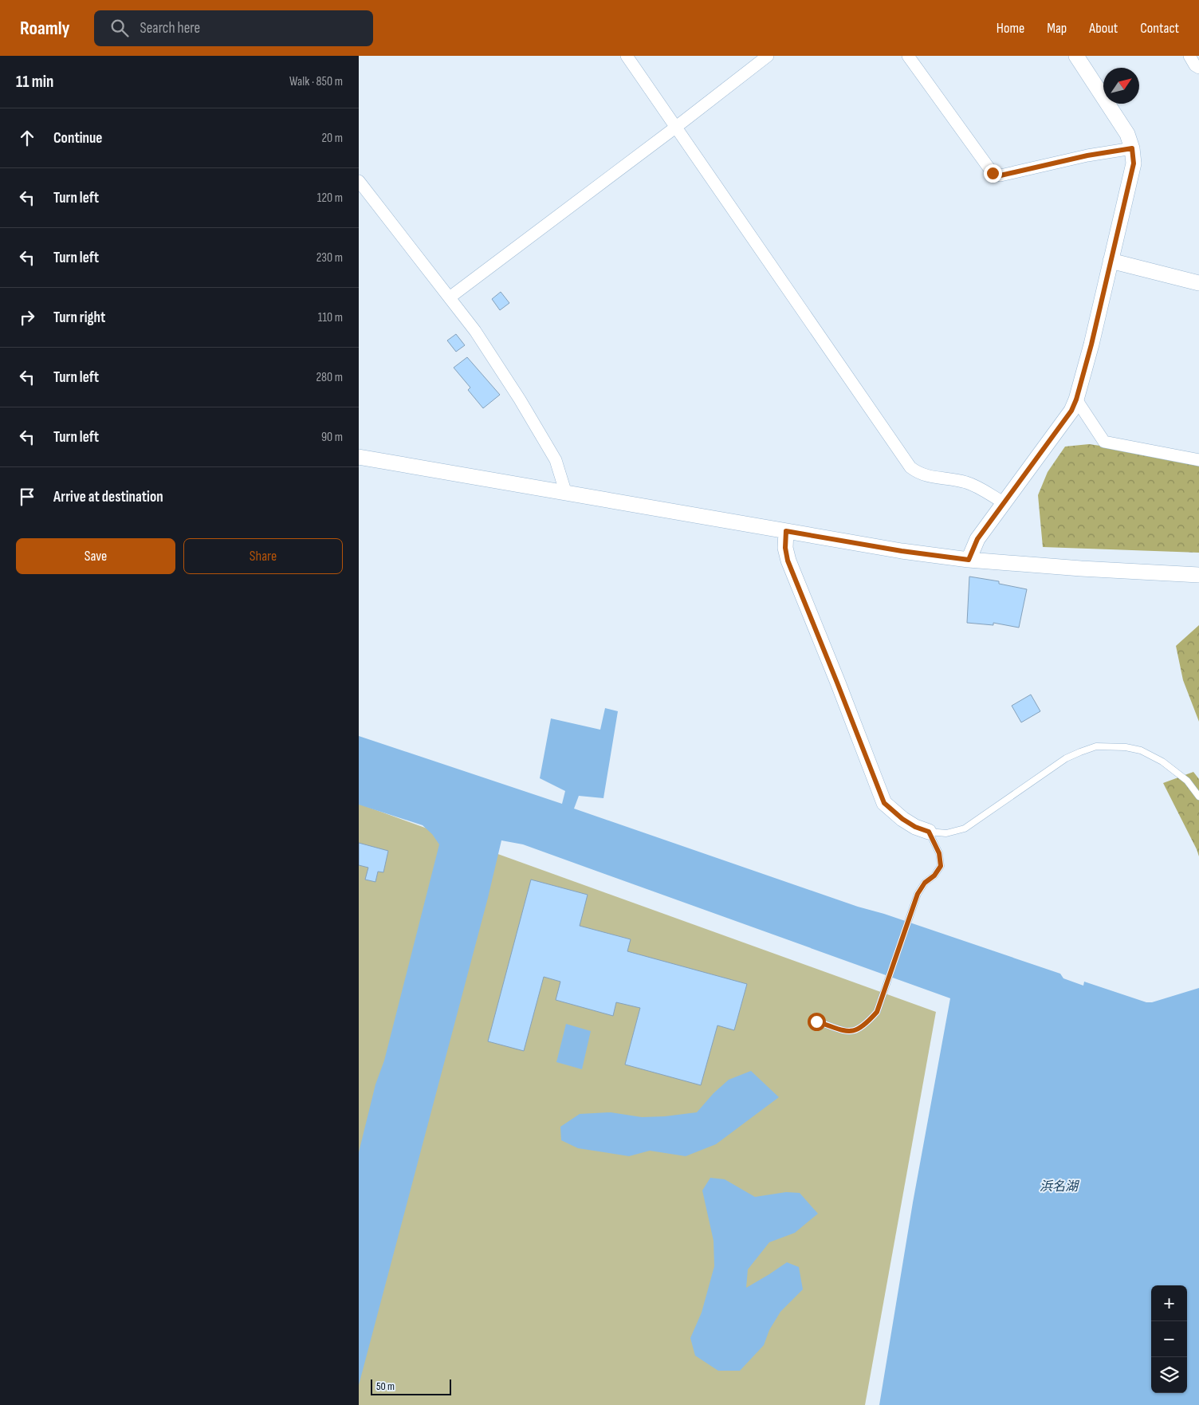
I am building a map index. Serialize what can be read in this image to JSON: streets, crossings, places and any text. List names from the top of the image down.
{
  "water": ["浜名湖"],
  "scale_bar": "50 m",
  "north": "top right",
  "page": {
    "header": "Roamly",
    "search": "Search here",
    "nav": [
      "Home",
      "Map",
      "About",
      "Contact"
    ],
    "heading": ["11 min", "Walk · 850 m"],
    "list": [
      ["Continue", "20 m"],
      ["Turn left", "120 m"],
      ["Turn left", "230 m"],
      ["Turn right", "110 m"],
      ["Turn left", "280 m"],
      ["Turn left", "90 m"],
      "Arrive at destination"
    ],
    "buttons": ["Save", "Share"],
    "map_buttons": ["+", "−"],
    "scale": "50 m"
  }
}
